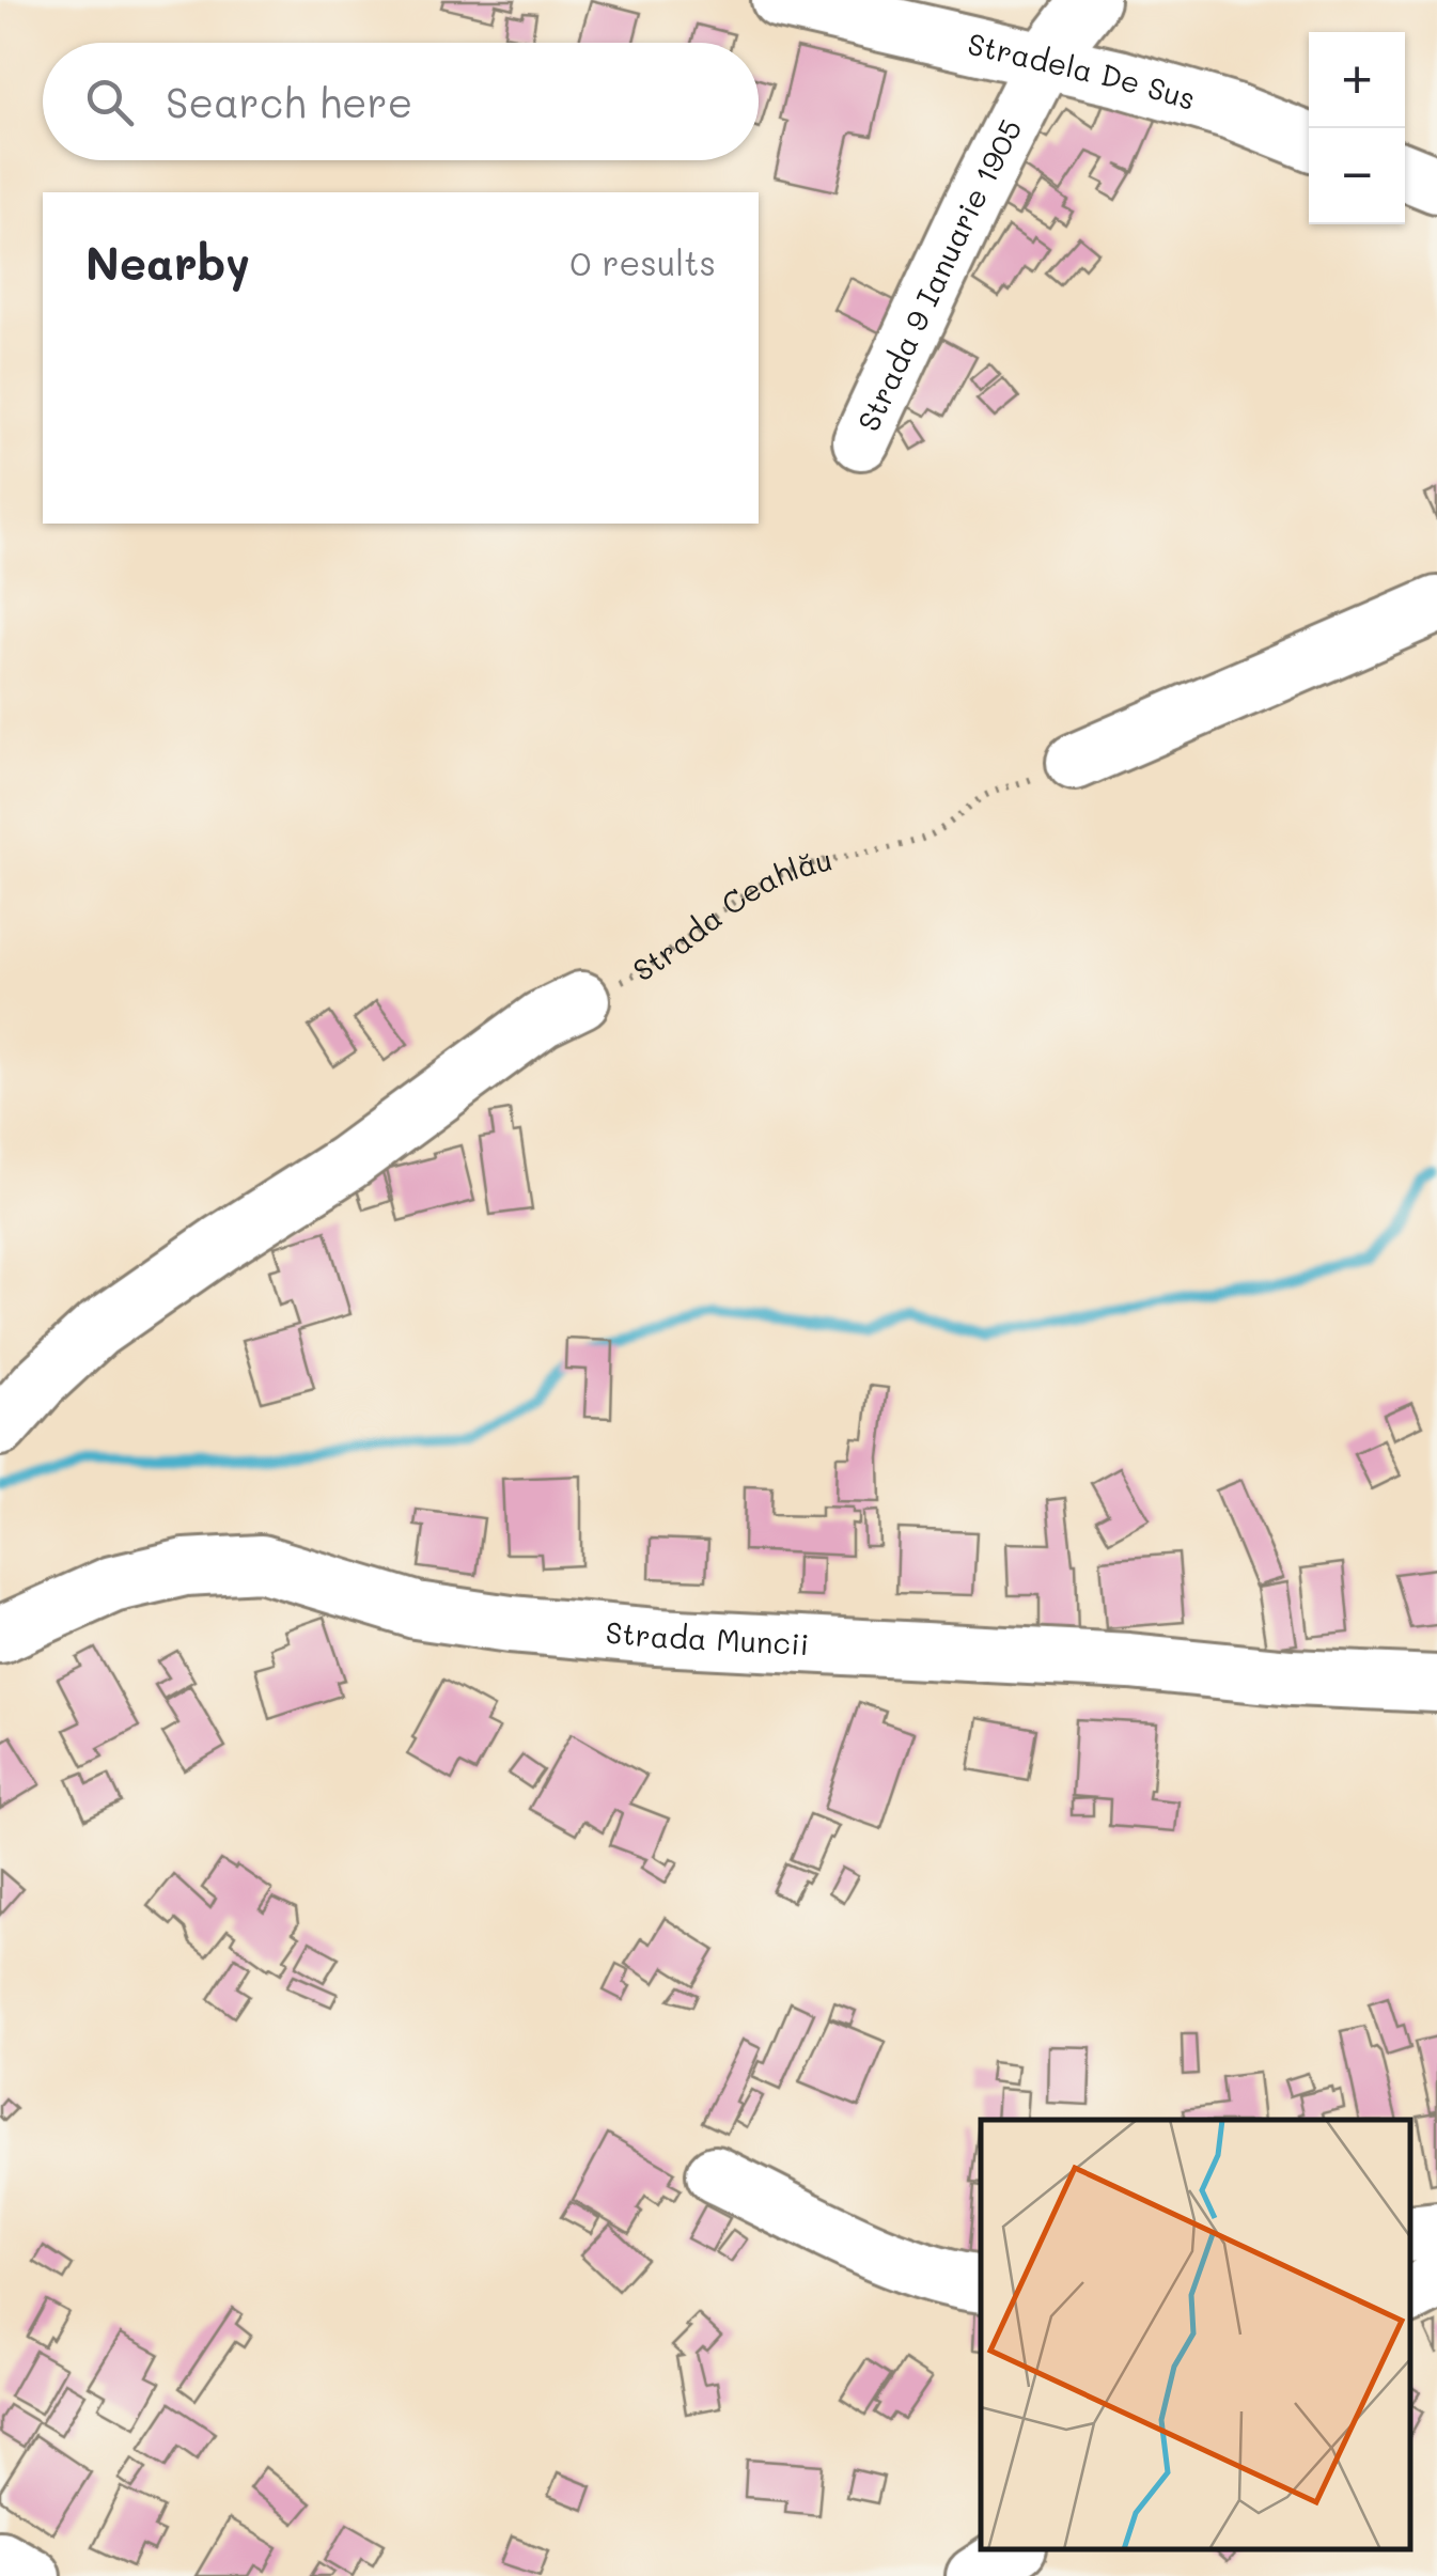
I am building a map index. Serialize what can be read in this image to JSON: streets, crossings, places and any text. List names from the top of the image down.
{
  "streets": {
    "street": ["Stradela De Sus", "Strada 9 Ianuarie 1905", "Strada Muncii"],
    "path": ["Strada Ceahlău"]
  },
  "crossings": [
    ["Stradela De Sus", "Strada 9 Ianuarie 1905"]
  ],
  "page": {
    "map_buttons": ["+", "−"],
    "search": "Search here",
    "heading": ["Nearby", "0 results"]
  }
}
